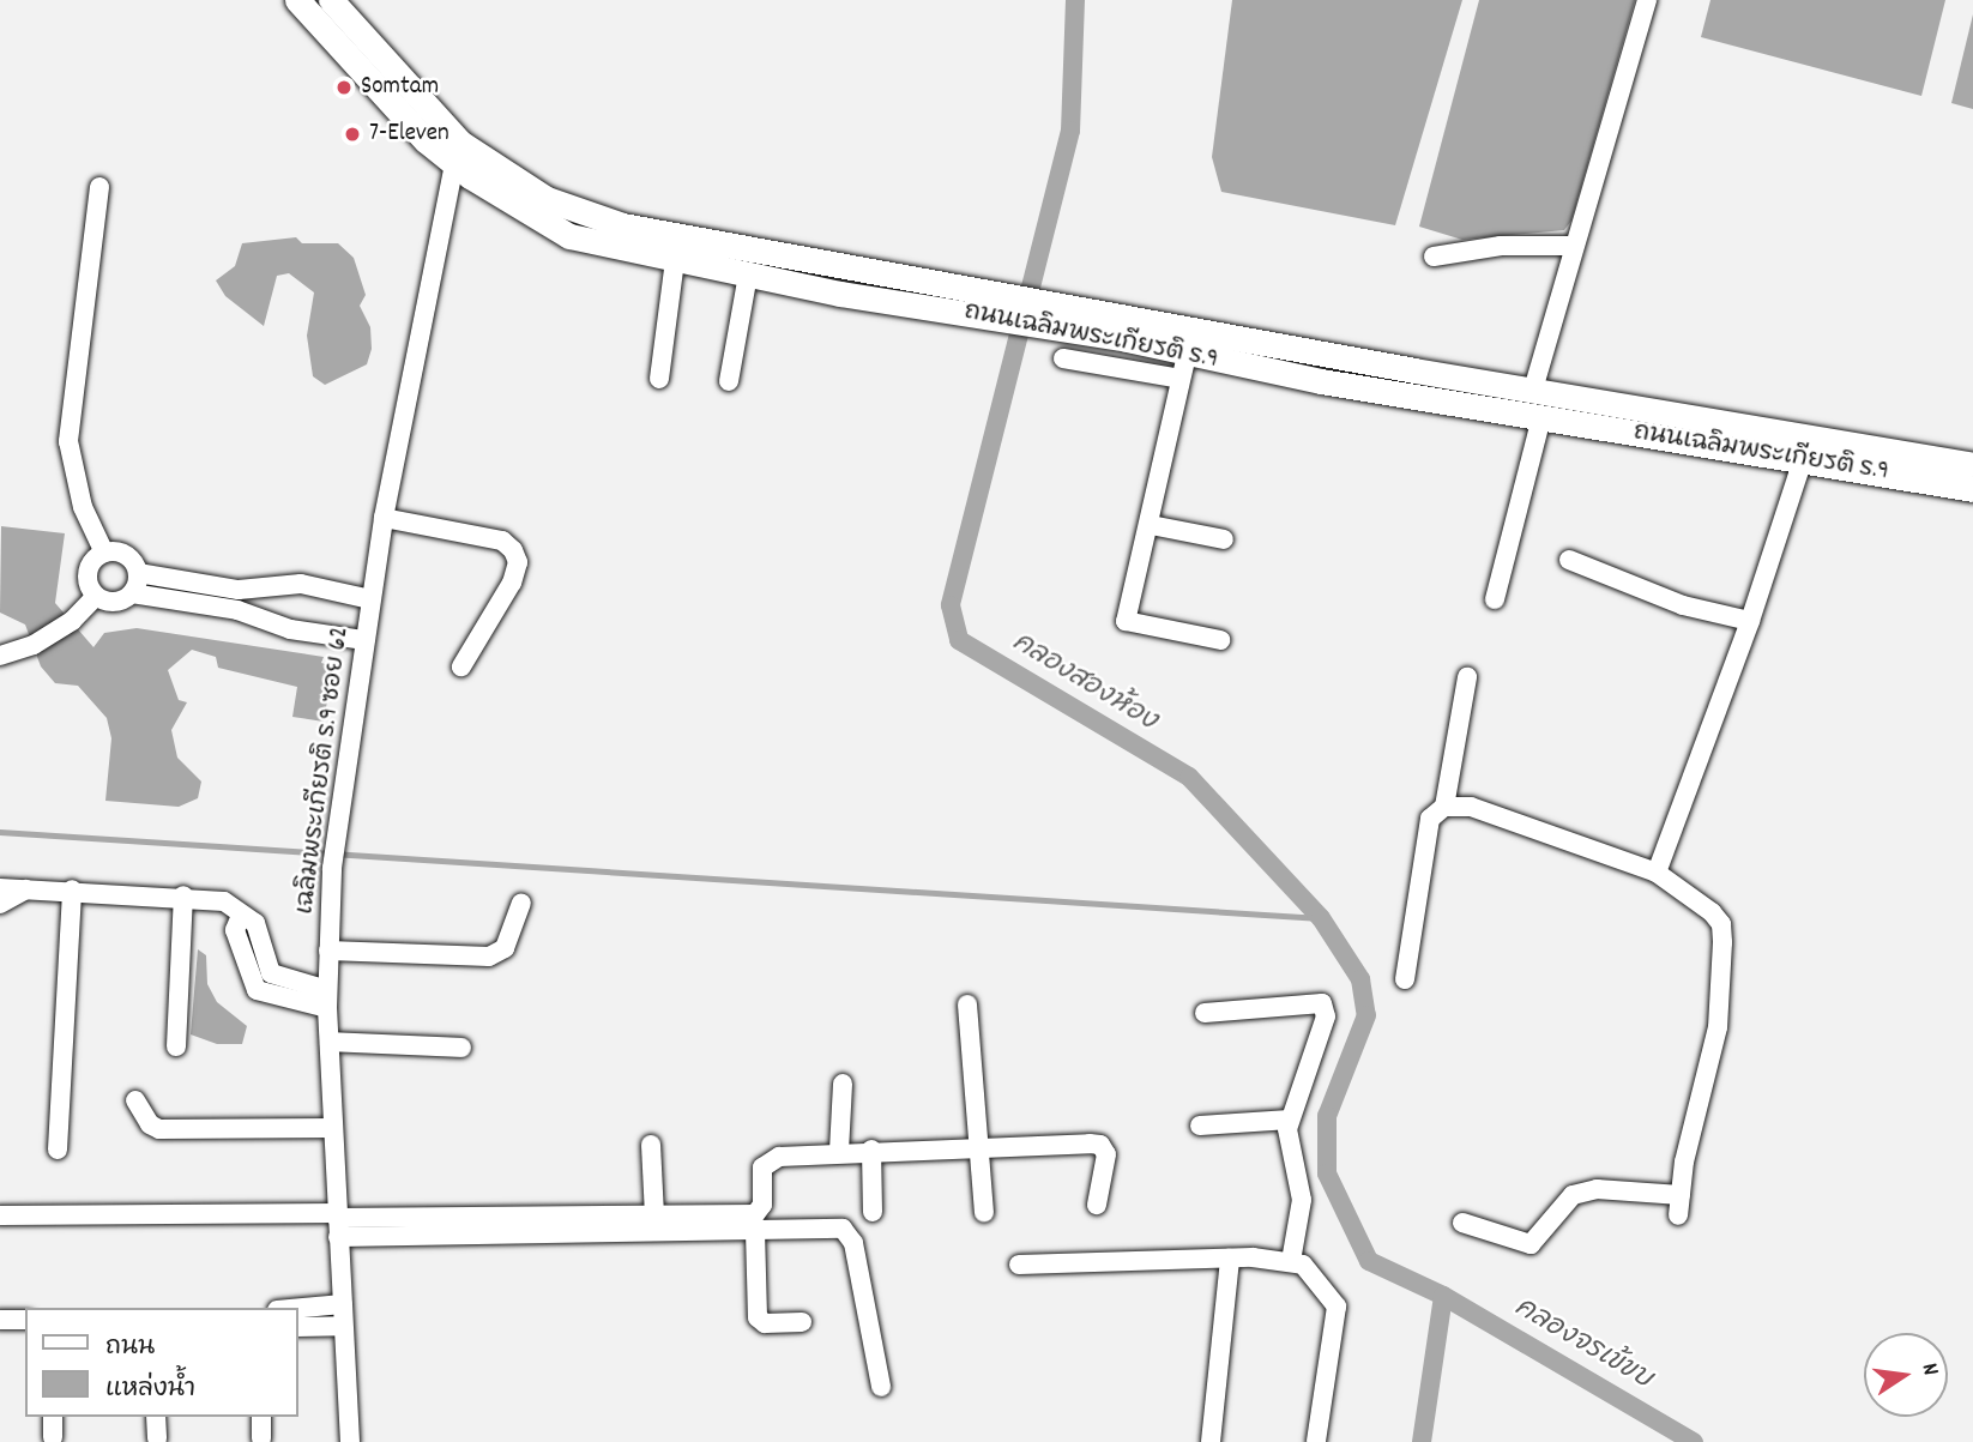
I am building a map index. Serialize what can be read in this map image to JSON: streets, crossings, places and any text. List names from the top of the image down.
{
  "streets": {
    "main road": ["ถนนเฉลิมพระเกียรติ ร.9"],
    "street": ["เฉลิมพระเกียรติ ร.9 ซอย 62"]
  },
  "crossings": [
    ["ถนนเฉลิมพระเกียรติ ร.9", "เฉลิมพระเกียรติ ร.9 ซอย 62"]
  ],
  "water": ["คลองสองห้อง", "คลองจรเข้ขบ"],
  "places": ["Somtam", "7-Eleven"],
  "legend": ["ถนน", "แหล่งน้ำ"],
  "north": "right"
}
